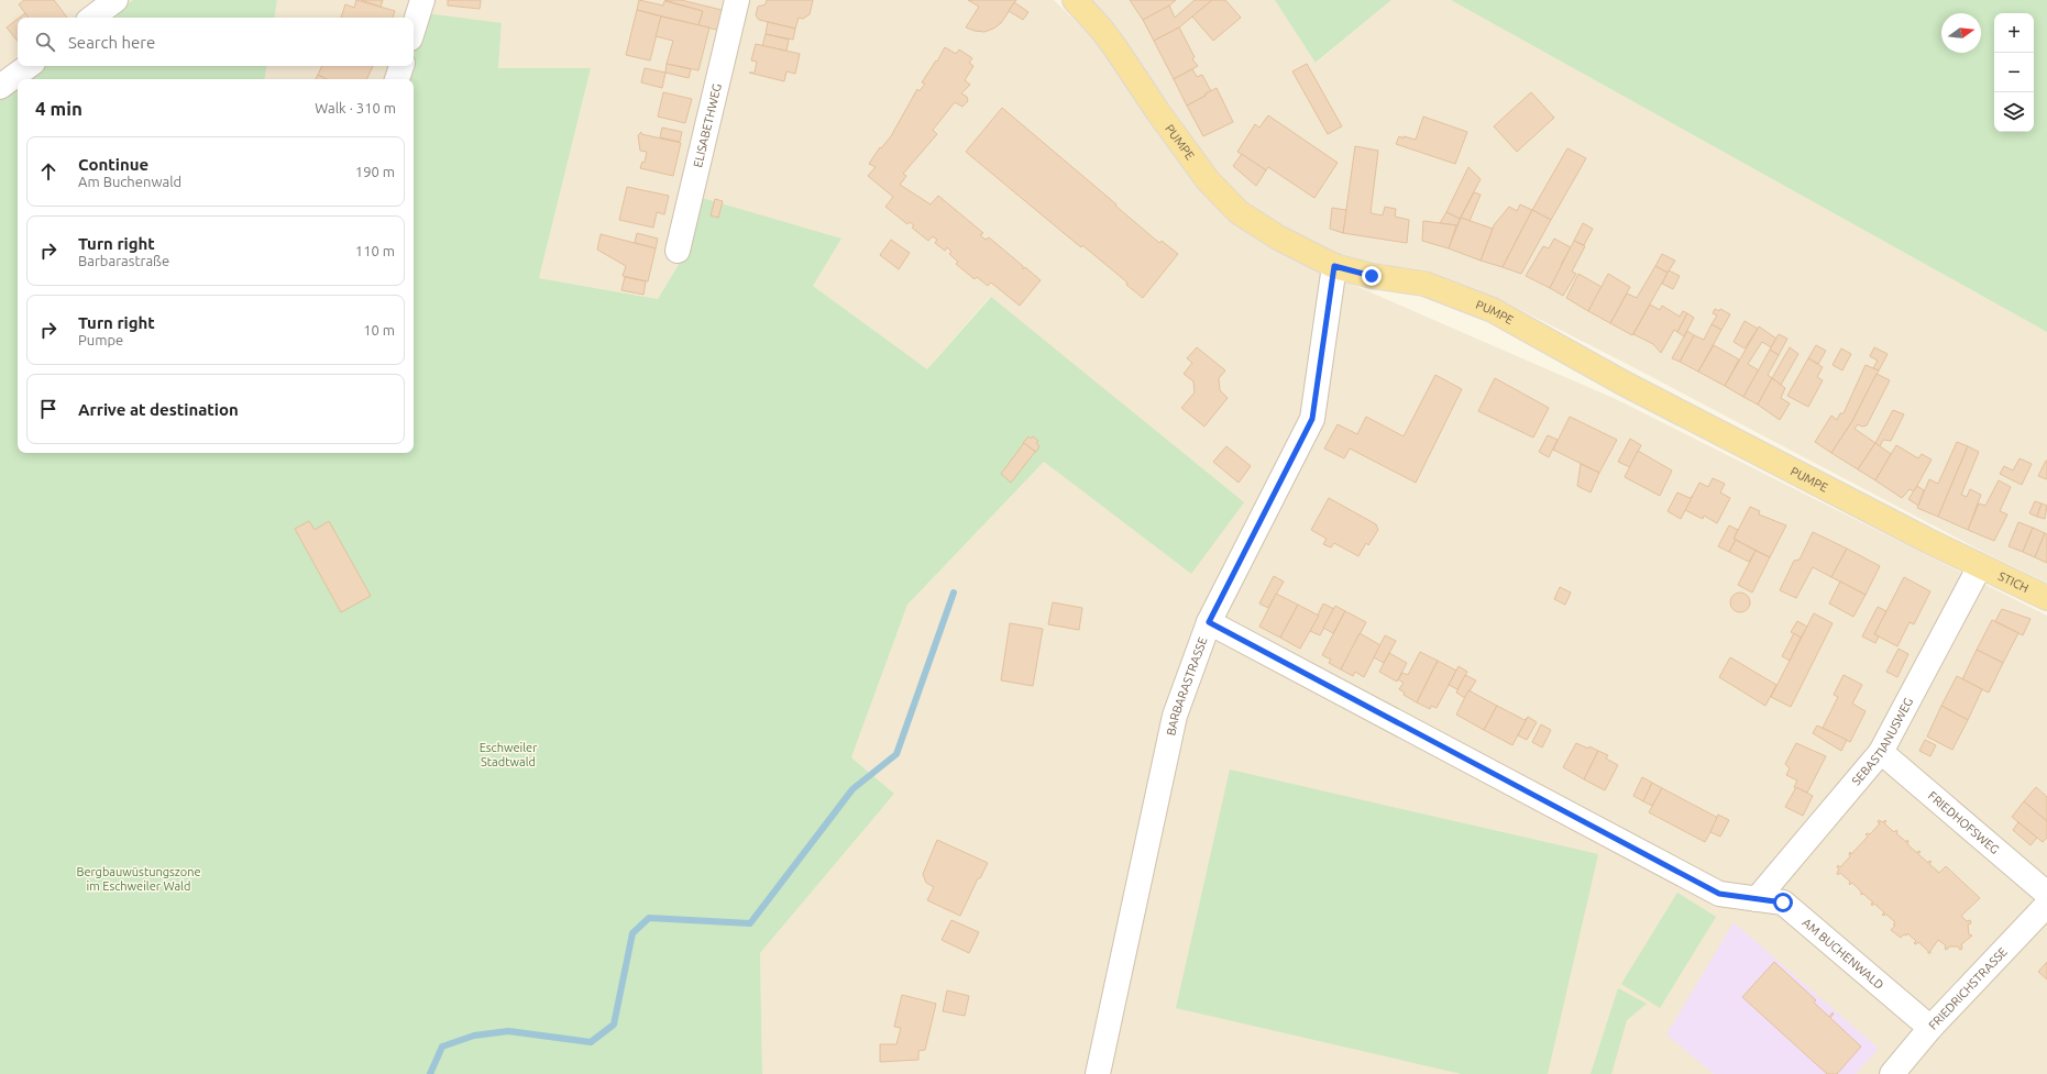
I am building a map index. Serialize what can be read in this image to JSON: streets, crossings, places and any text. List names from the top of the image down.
{
  "streets": {
    "main road": ["PUMPE", "STICH"],
    "street": [
      "ELISABETHWEG",
      "BARBARASTRASSE",
      "SEBASTIANUSWEG",
      "FRIEDHOFSWEG",
      "AM BUCHENWALD",
      "FRIEDRICHSTRASSE"
    ]
  },
  "crossings": [
    ["PUMPE", "STICH"],
    ["PUMPE", "BARBARASTRASSE"],
    ["PUMPE", "SEBASTIANUSWEG"],
    ["STICH", "SEBASTIANUSWEG"],
    ["BARBARASTRASSE", "AM BUCHENWALD"],
    ["SEBASTIANUSWEG", "FRIEDHOFSWEG"],
    ["SEBASTIANUSWEG", "AM BUCHENWALD"],
    ["AM BUCHENWALD", "FRIEDRICHSTRASSE"]
  ],
  "parks": ["Eschweiler Stadtwald", "Bergbauwüstungszone im Eschweiler Wald"],
  "north": "right",
  "page": {
    "map_buttons": ["+", "−"],
    "search": "Search here",
    "heading": ["4 min", "Walk · 310 m"],
    "list": [
      ["Continue", "Am Buchenwald", "190 m"],
      ["Turn right", "Barbarastraße", "110 m"],
      ["Turn right", "Pumpe", "10 m"],
      "Arrive at destination"
    ]
  }
}
